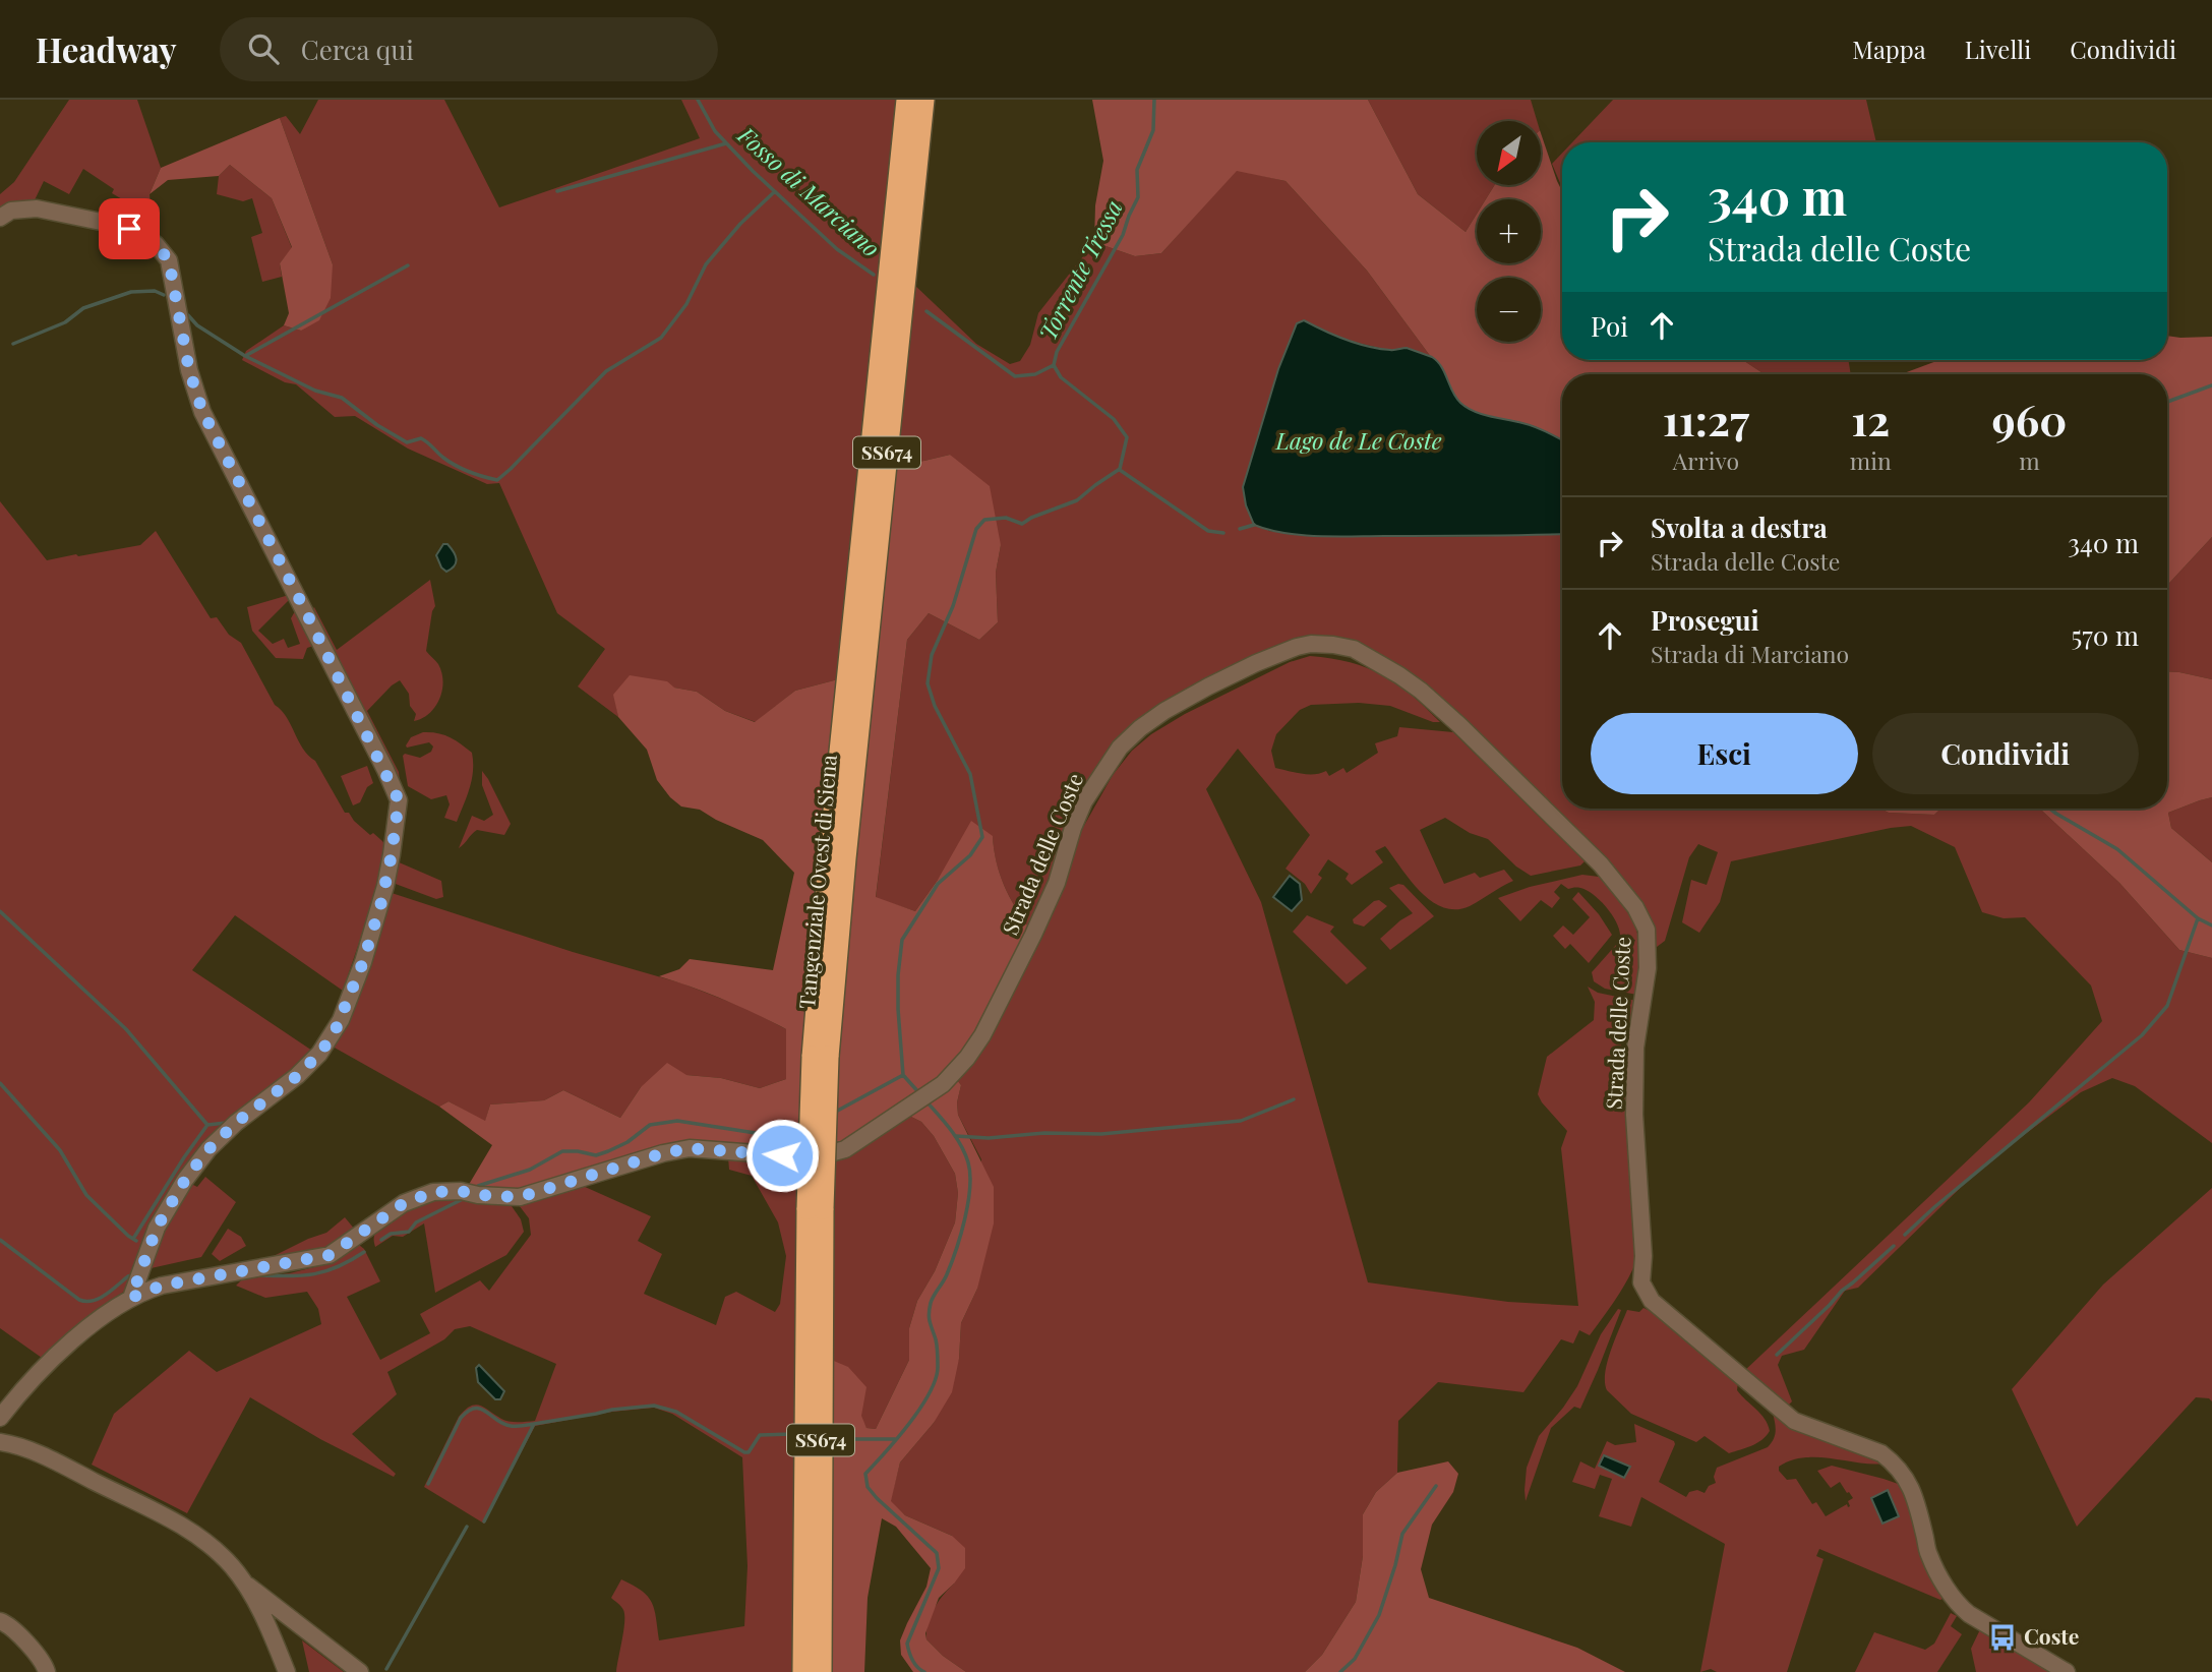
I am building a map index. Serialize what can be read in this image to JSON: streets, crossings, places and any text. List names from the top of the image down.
{
  "streets": {
    "highway": ["SS674", "Tangenziale Ovest di Siena"],
    "street": ["Strada delle Coste"]
  },
  "water": ["Fosso di Marciano", "Torrente Tressa", "Lago de Le Coste"],
  "places": {
    "bus stop": ["Coste"]
  },
  "north": "bottom left",
  "page": {
    "header": "Headway",
    "search": "Cerca qui",
    "nav": ["Mappa", "Livelli", "Condividi"],
    "map_buttons": ["+", "−"],
    "turn": ["340 m", "Strada delle Coste"],
    "then": "Poi",
    "eta": [
      "11:27",
      "Arrivo",
      "12",
      "min",
      "960",
      "m"
    ],
    "list": [
      {
        "name": "Svolta a destra",
        "note": "Strada delle Coste",
        "value": "340 m"
      },
      {
        "name": "Prosegui",
        "note": "Strada di Marciano",
        "value": "570 m"
      }
    ],
    "buttons": ["Esci", "Condividi"]
  }
}
